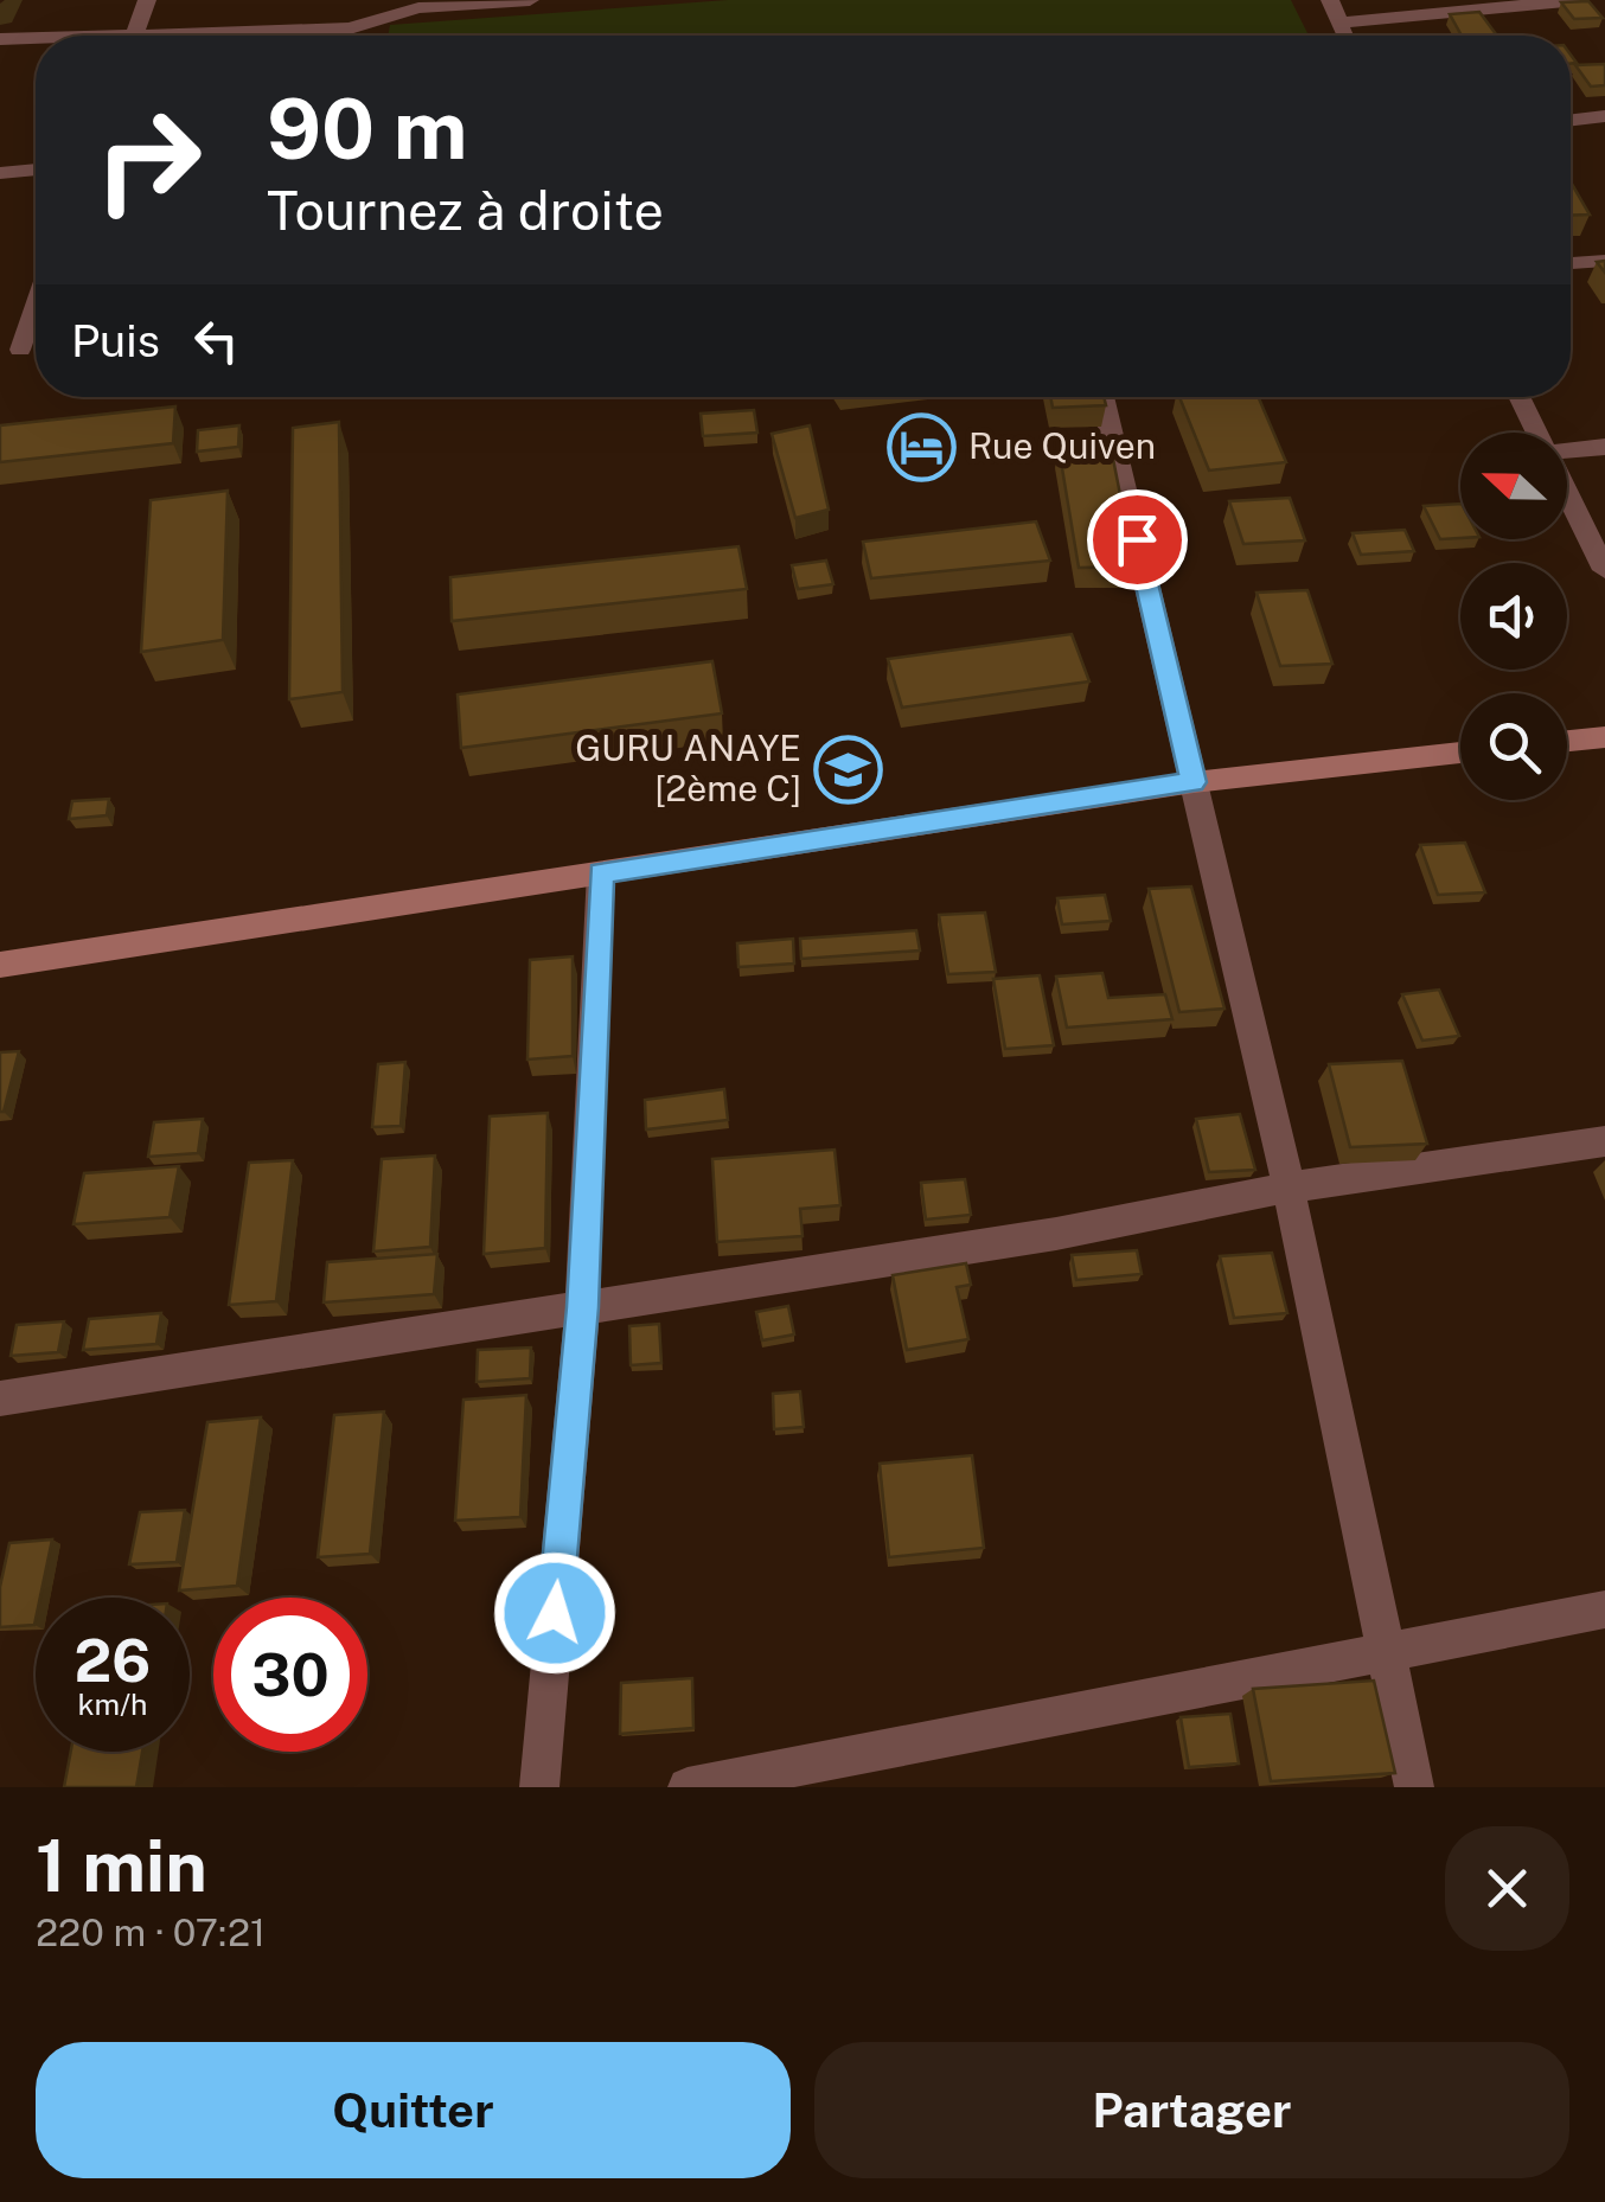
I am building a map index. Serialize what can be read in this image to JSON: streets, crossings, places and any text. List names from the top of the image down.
{
  "places": {
    "hotel": ["Rue Quiven"],
    "school or university": ["GURU ANAYE [2ème C]"]
  },
  "north": "left",
  "page": {
    "turn": ["90 m", "Tournez à droite"],
    "then": "Puis",
    "speed": "26 km/h",
    "limit": "30",
    "heading": ["1 min", "220 m · 07:21"],
    "buttons": ["Quitter", "Partager"]
  }
}
